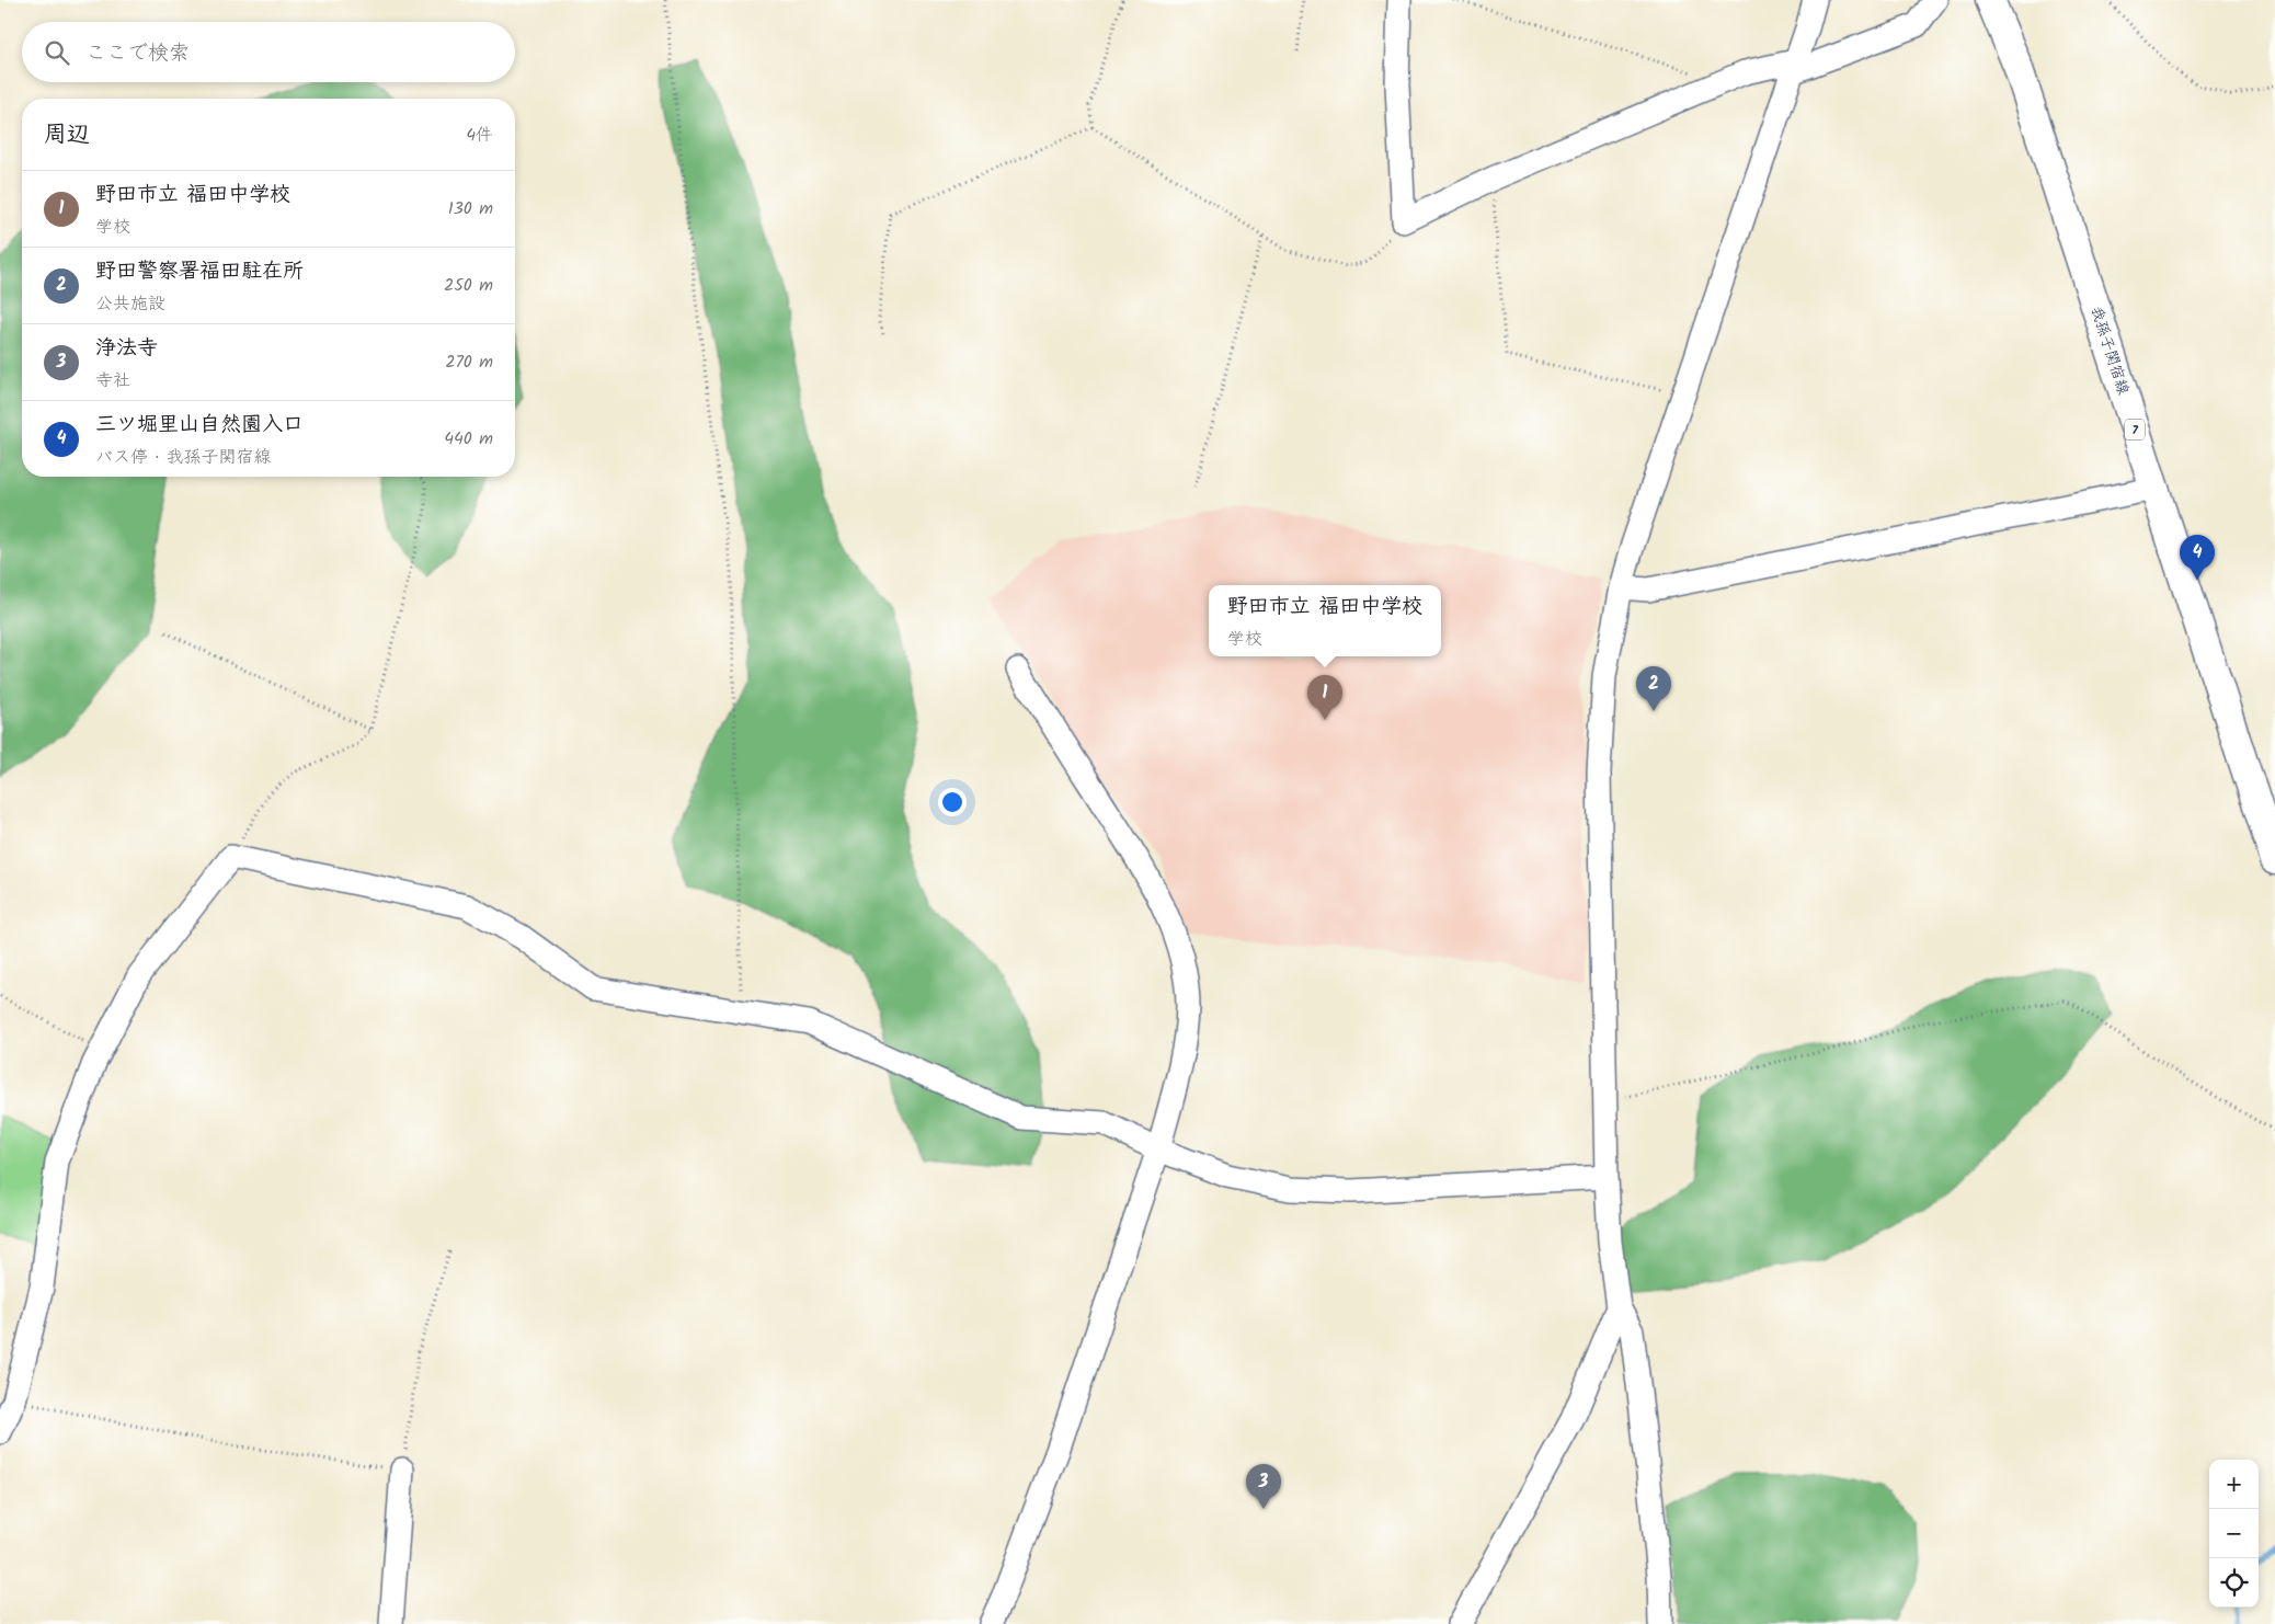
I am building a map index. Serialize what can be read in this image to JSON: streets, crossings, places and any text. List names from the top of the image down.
{
  "streets": {
    "main road": ["我孫子関宿線", "7"]
  },
  "page": {
    "search": "ここで検索",
    "heading": ["周辺", "4件"],
    "list": [
      {
        "mark": "1",
        "name": "野田市立 福田中学校",
        "note": "学校",
        "value": "130 m"
      },
      {
        "mark": "2",
        "name": "野田警察署福田駐在所",
        "note": "公共施設",
        "value": "250 m"
      },
      {
        "mark": "3",
        "name": "浄法寺",
        "note": "寺社",
        "value": "270 m"
      },
      {
        "mark": "4",
        "name": "三ツ堀里山自然園入口",
        "note": "バス停 · 我孫子関宿線",
        "value": "440 m"
      }
    ],
    "pins": [
      "4",
      "2",
      "1",
      "3"
    ],
    "popup": ["野田市立 福田中学校", "学校"],
    "map_buttons": ["+", "−"]
  }
}
